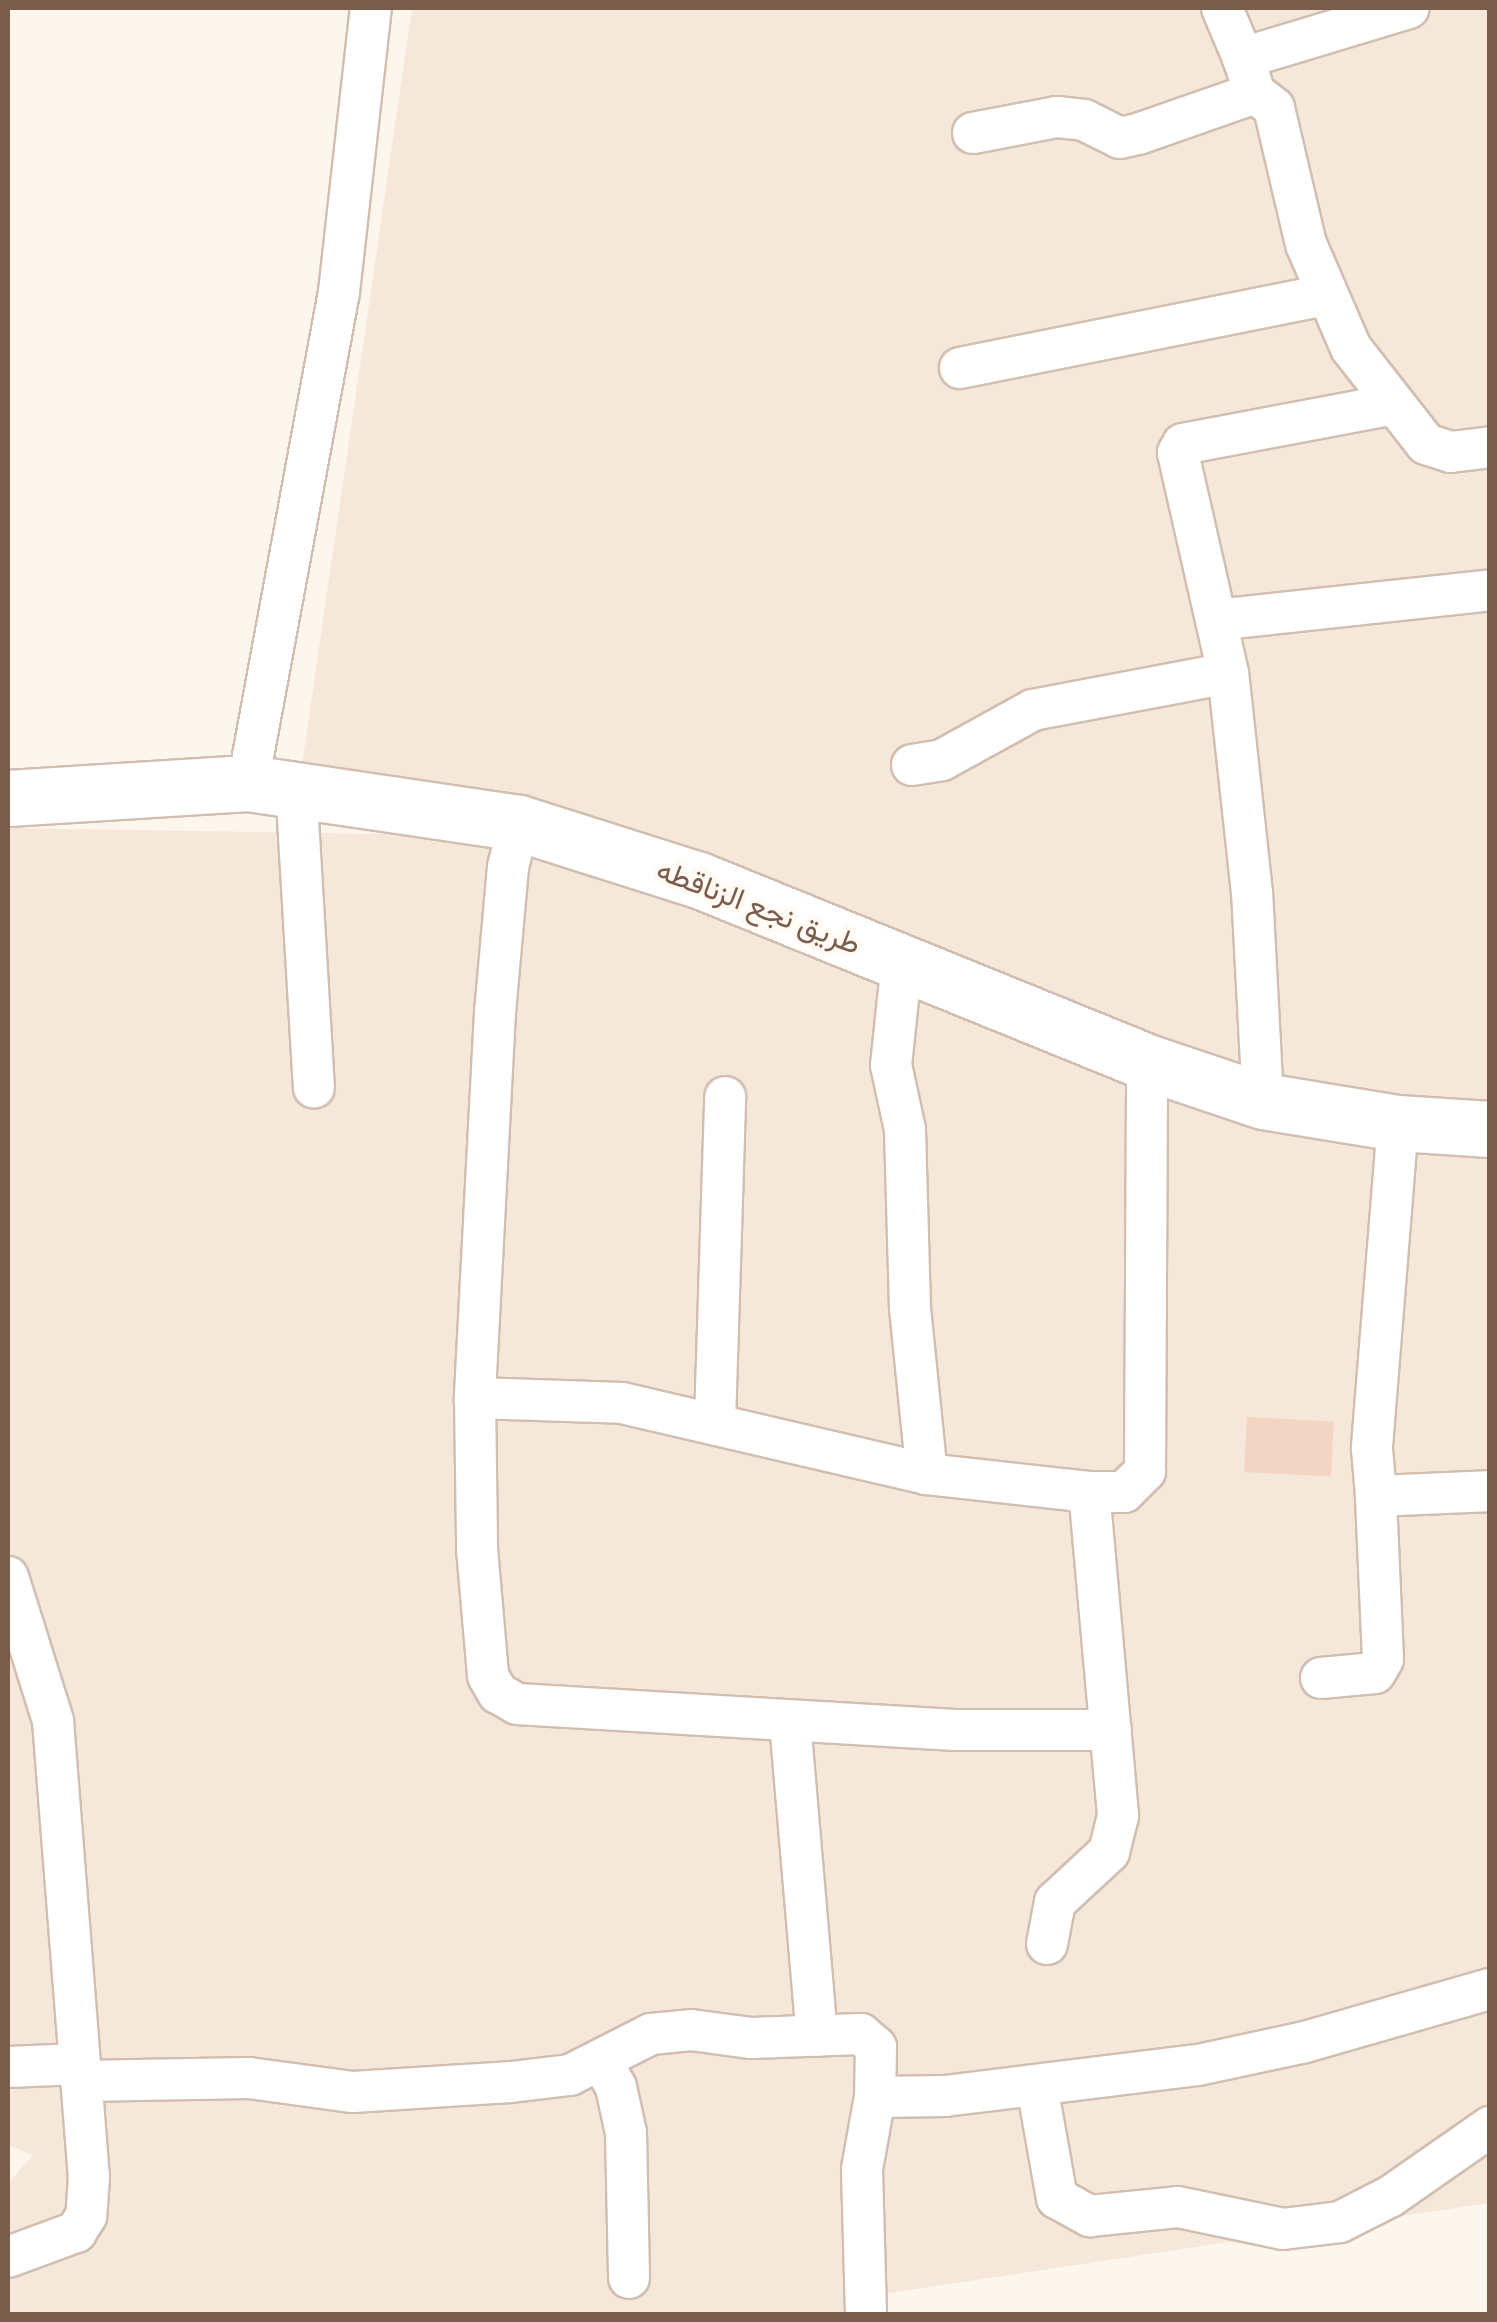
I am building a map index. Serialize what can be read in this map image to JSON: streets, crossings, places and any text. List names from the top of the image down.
{
  "streets": {
    "street": ["طريق نجع الزناقطه"]
  }
}
